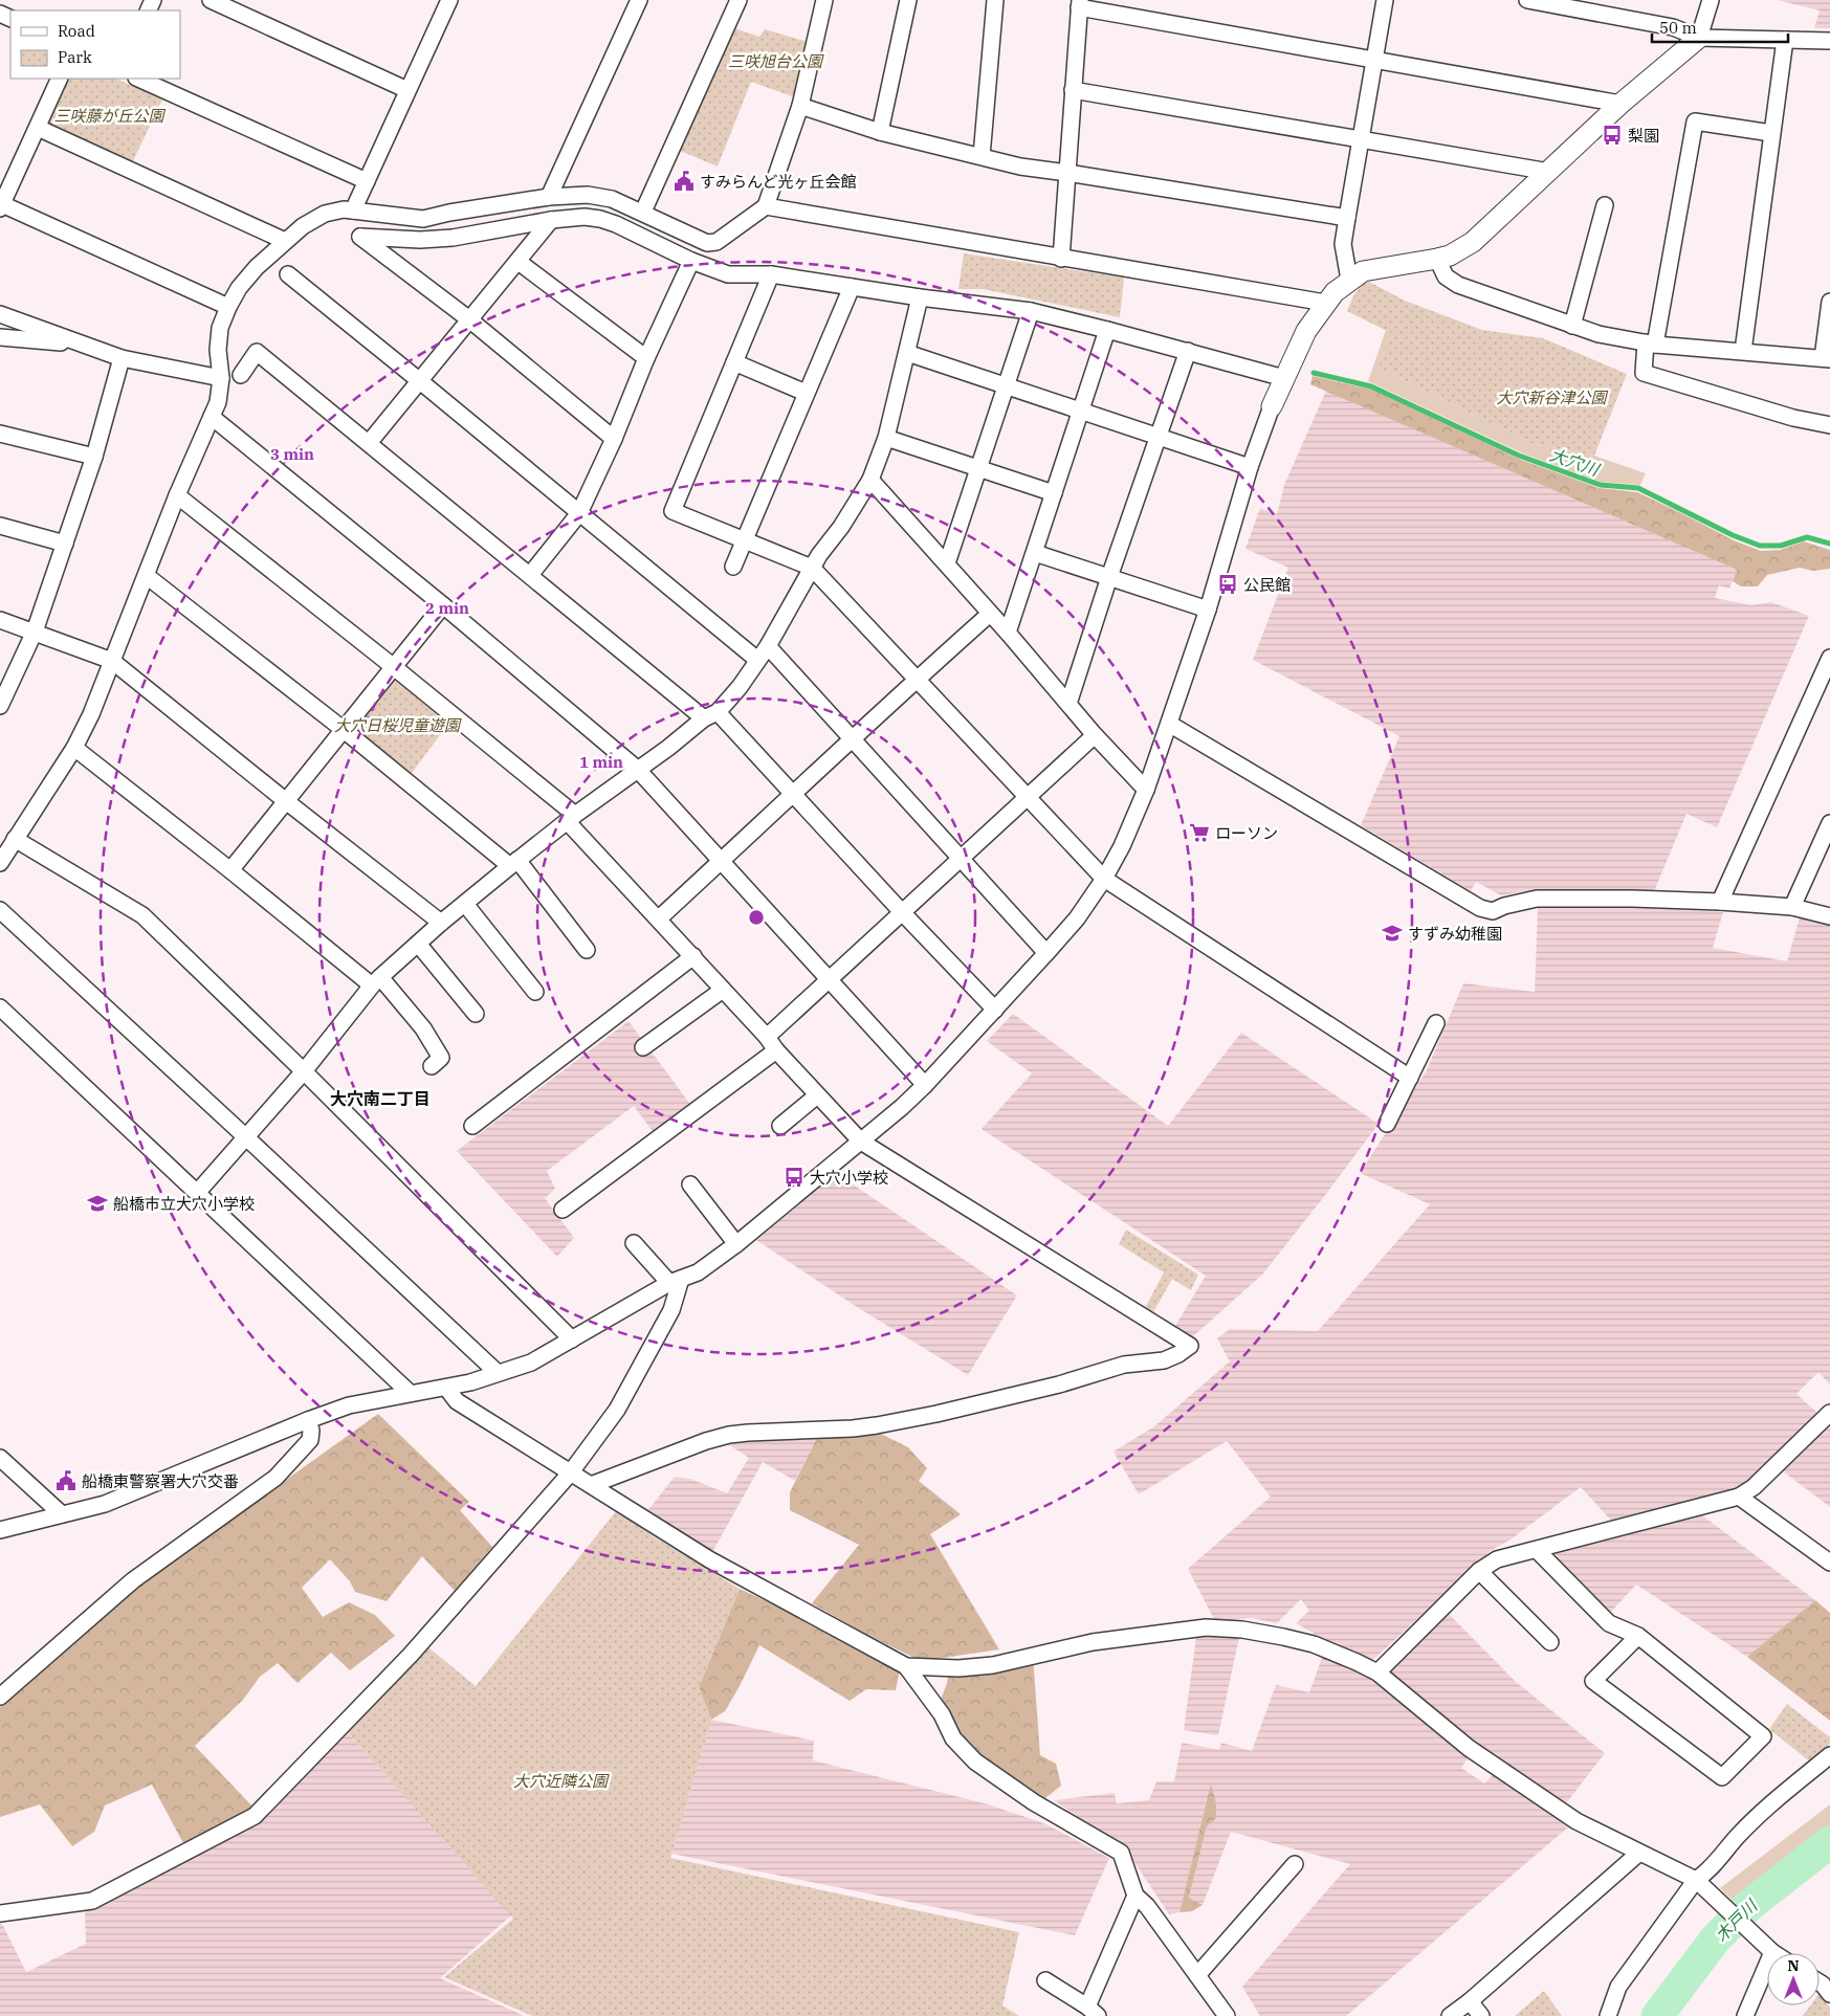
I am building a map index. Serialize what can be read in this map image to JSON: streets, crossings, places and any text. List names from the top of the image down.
{
  "districts": ["大穴南二丁目"],
  "water": ["大穴川", "木戸川"],
  "parks": [
    "三咲旭台公園",
    "三咲藤が丘公園",
    "大穴新谷津公園",
    "大穴日桜児童遊園",
    "大穴近隣公園"
  ],
  "places": {
    "bus stop": ["梨園", "公民館", "大穴小学校"],
    "public building": ["すみらんど光ヶ丘会館", "船橋東警察署大穴交番"],
    "supermarket": ["ローソン"],
    "school or university": ["すずみ幼稚園", "船橋市立大穴小学校"]
  },
  "legend": ["Road", "Park"],
  "scale_bar": "50 m",
  "north": "top",
  "rings": ["3 min", "2 min", "1 min"]
}
